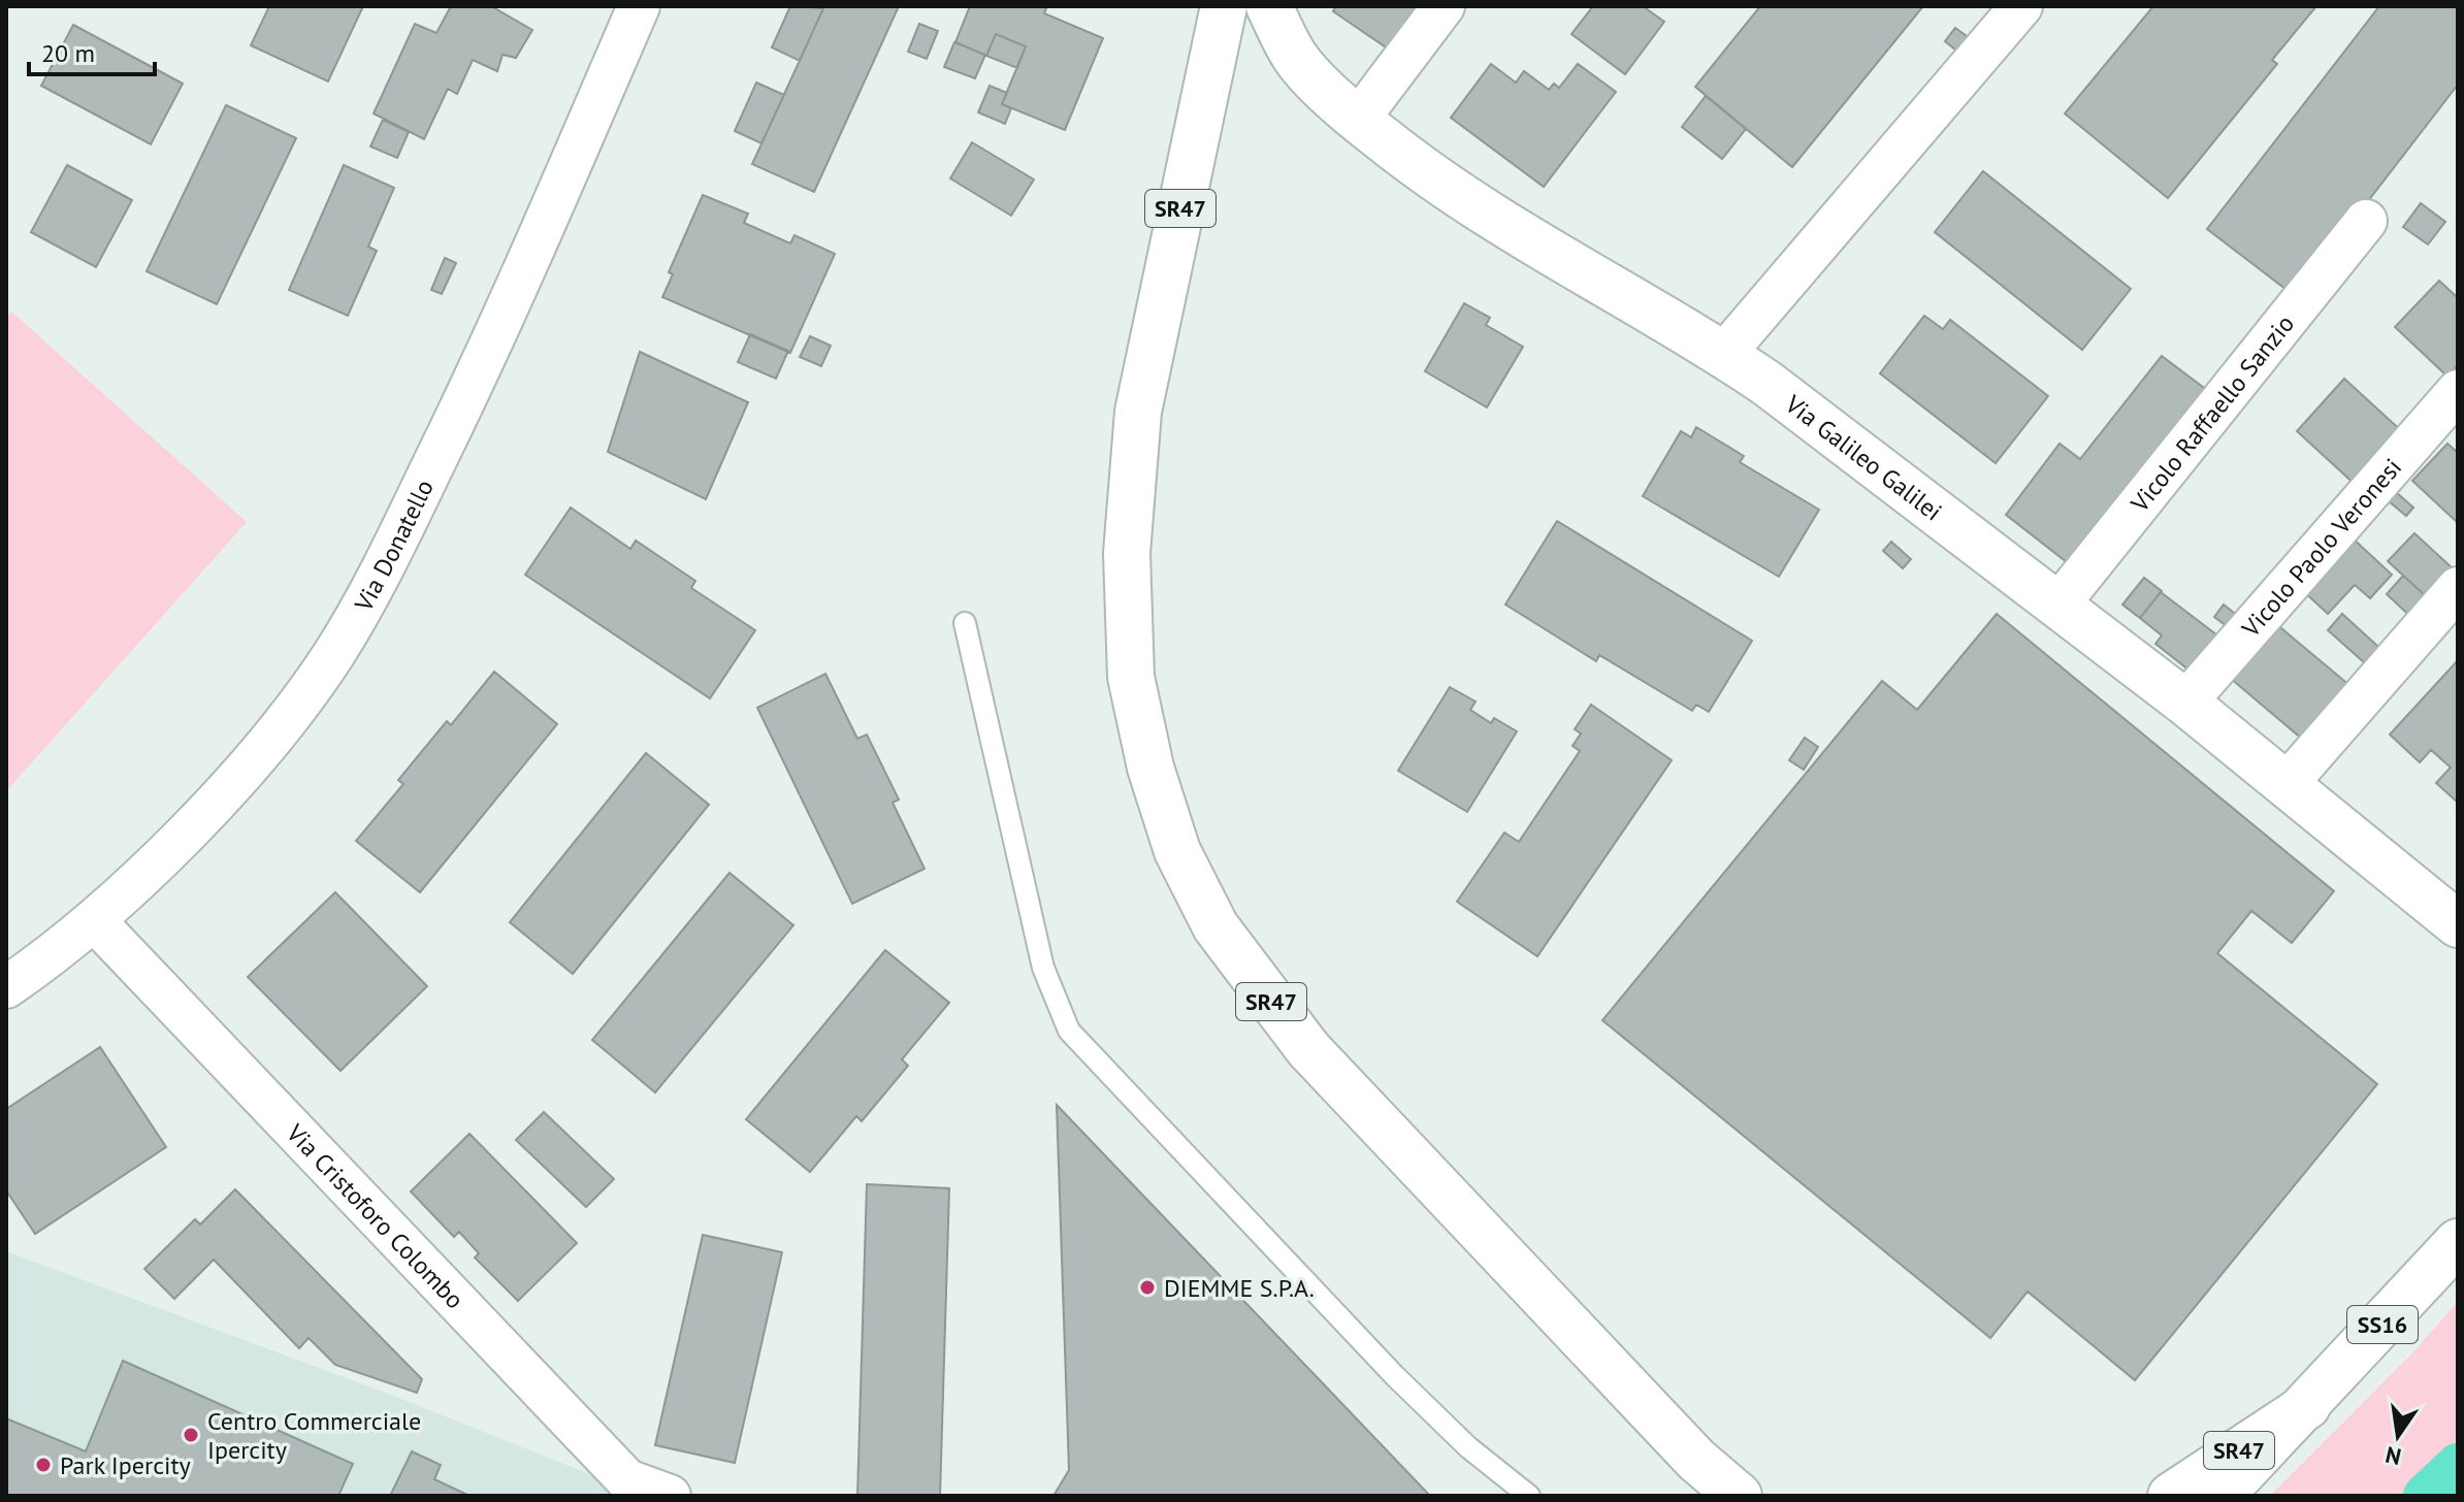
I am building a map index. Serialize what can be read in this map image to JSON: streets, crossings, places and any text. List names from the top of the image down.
{
  "streets": {
    "main road": ["SR47", "Via Galileo Galilei", "SS16"],
    "street": [
      "Vicolo Raffaello Sanzio",
      "Via Donatello",
      "Vicolo Paolo Veronesi",
      "Via Cristoforo Colombo"
    ]
  },
  "crossings": [
    ["SR47", "SS16"],
    ["Vicolo Raffaello Sanzio", "Via Galileo Galilei"],
    ["Via Galileo Galilei", "Vicolo Paolo Veronesi"],
    ["Via Donatello", "Via Cristoforo Colombo"]
  ],
  "places": ["DIEMME S.P.A.", "Centro Commerciale Ipercity", "Park Ipercity"],
  "scale_bar": "20 m",
  "north": "bottom"
}
